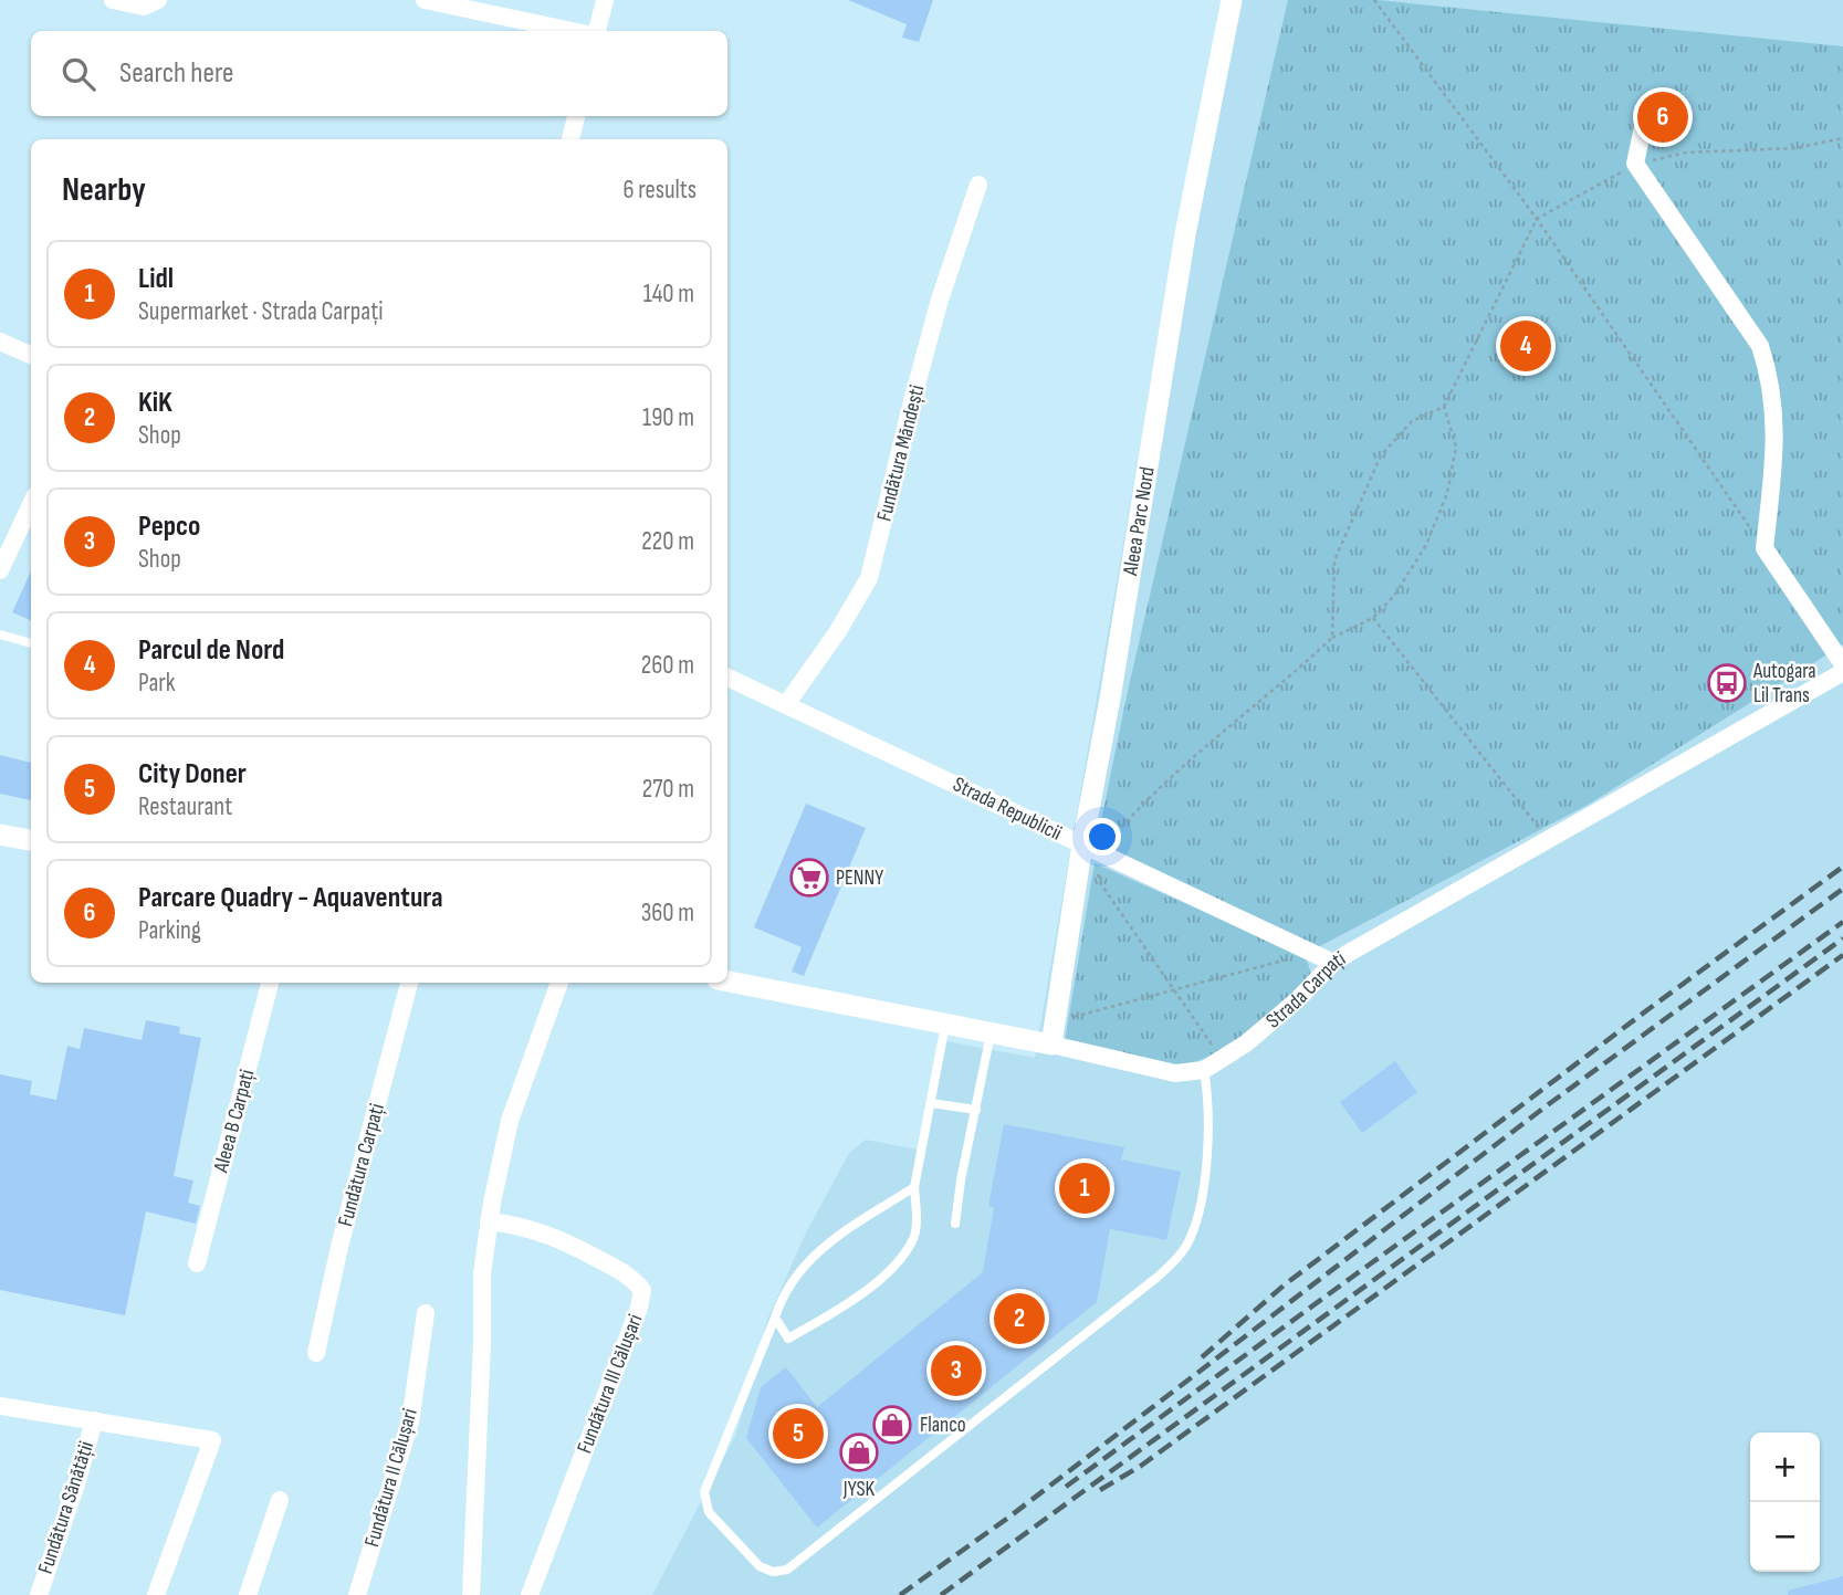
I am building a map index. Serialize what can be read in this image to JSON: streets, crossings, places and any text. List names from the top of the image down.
{
  "streets": {
    "street": [
      "Fundătura Măndești",
      "Aleea Parc Nord",
      "Strada Republicii",
      "Strada Carpați",
      "Aleea B Carpați",
      "Fundătura Carpați",
      "Fundătura III Călușari",
      "Fundătura II Călușari",
      "Fundătura Sănătății"
    ]
  },
  "crossings": [
    ["Fundătura Măndești", "Strada Republicii"],
    ["Aleea Parc Nord", "Strada Republicii"],
    ["Aleea Parc Nord", "Strada Carpați"],
    ["Strada Republicii", "Strada Carpați"]
  ],
  "places": {
    "bus stop": ["Autogara Lil Trans"],
    "supermarket": ["PENNY"],
    "shop": ["Flanco", "JYSK"]
  },
  "page": {
    "search": "Search here",
    "pins": [
      "6",
      "4",
      "1",
      "2",
      "3",
      "5"
    ],
    "heading": ["Nearby", "6 results"],
    "list": [
      {
        "mark": "1",
        "name": "Lidl",
        "note": "Supermarket · Strada Carpați",
        "value": "140 m"
      },
      {
        "mark": "2",
        "name": "KiK",
        "note": "Shop",
        "value": "190 m"
      },
      {
        "mark": "3",
        "name": "Pepco",
        "note": "Shop",
        "value": "220 m"
      },
      {
        "mark": "4",
        "name": "Parcul de Nord",
        "note": "Park",
        "value": "260 m"
      },
      {
        "mark": "5",
        "name": "City Doner",
        "note": "Restaurant",
        "value": "270 m"
      },
      {
        "mark": "6",
        "name": "Parcare Quadry - Aquaventura",
        "note": "Parking",
        "value": "360 m"
      }
    ],
    "map_buttons": ["+", "−"]
  }
}
